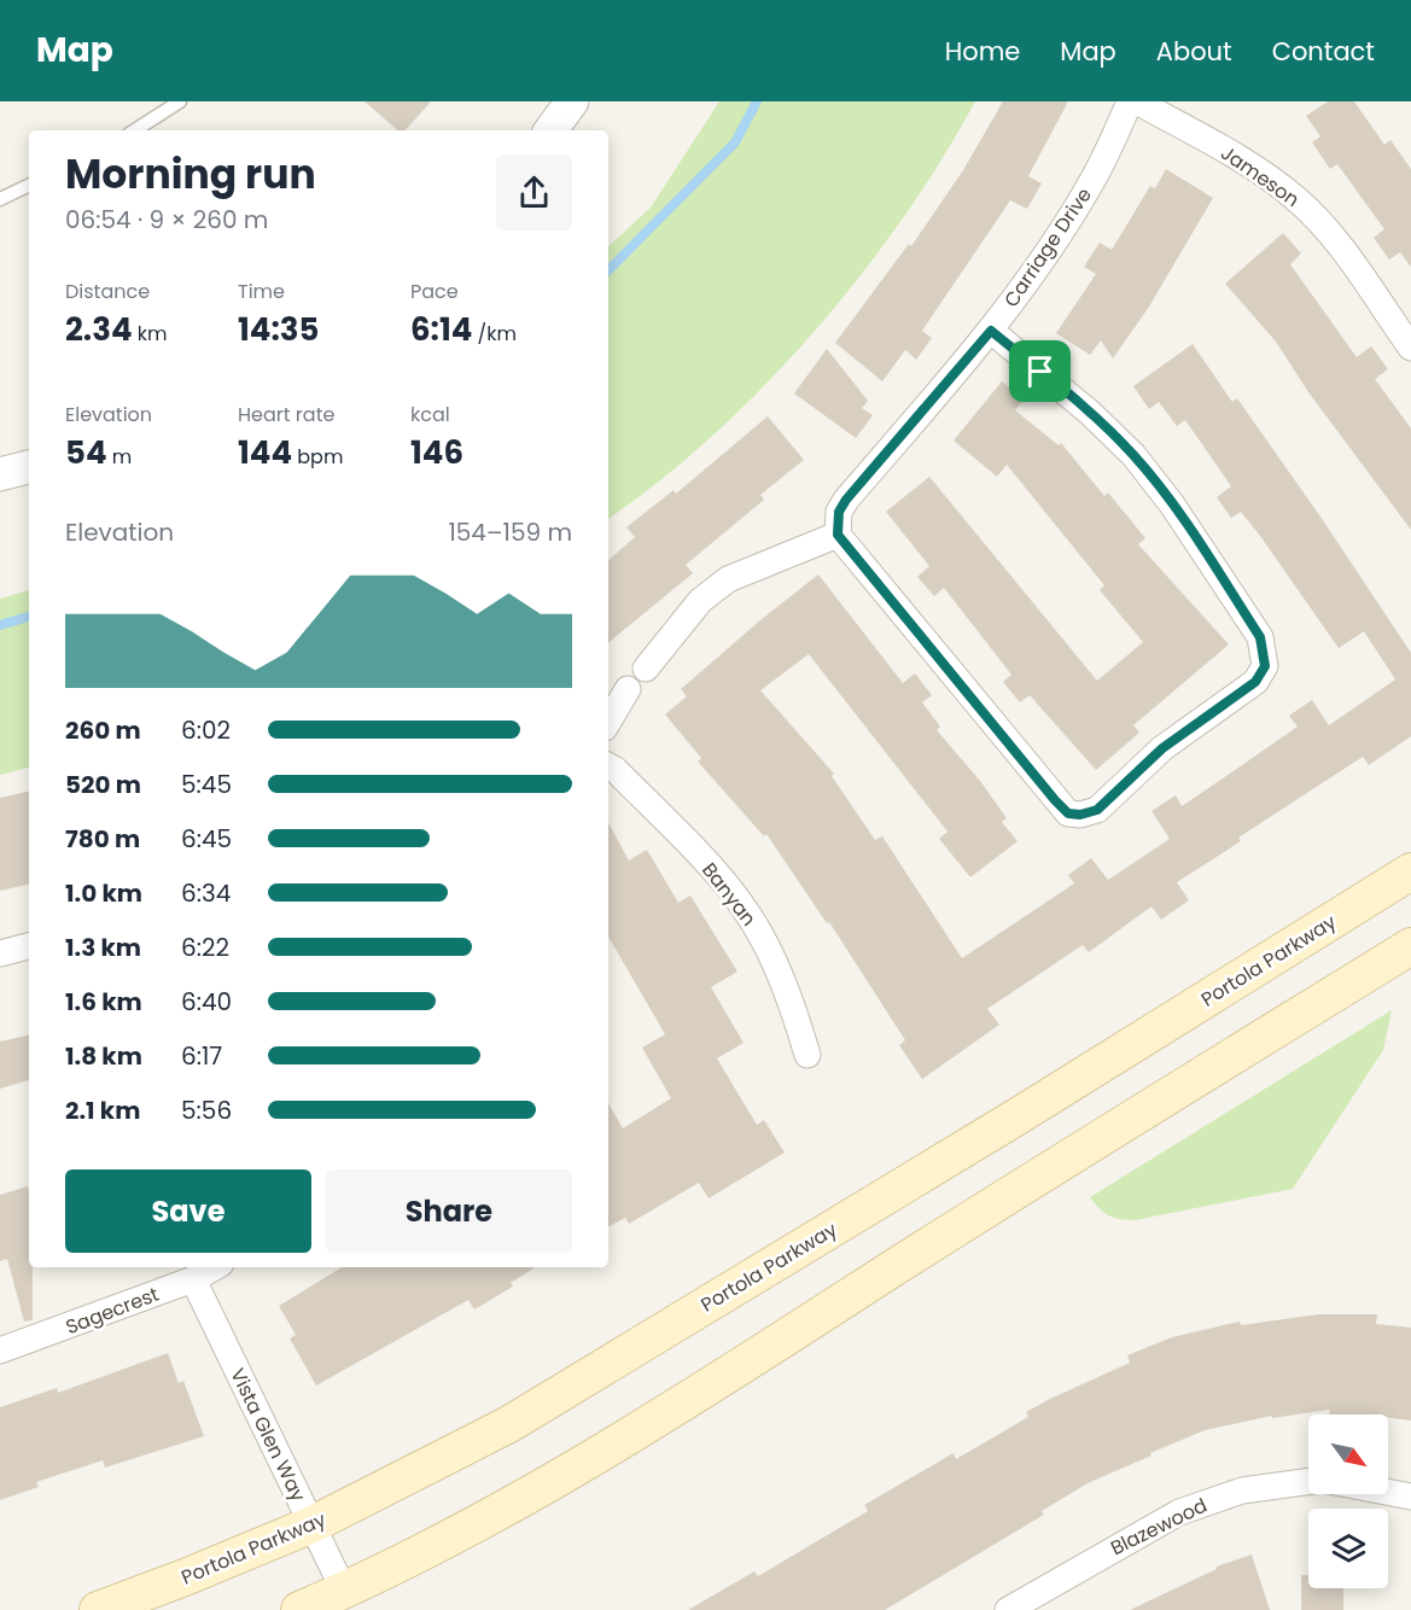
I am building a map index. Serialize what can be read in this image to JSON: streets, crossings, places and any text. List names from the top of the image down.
{
  "streets": {
    "main road": ["Portola Parkway"],
    "street": [
      "Jameson",
      "Carriage Drive",
      "Banyan",
      "Sagecrest",
      "Vista Glen Way",
      "Blazewood"
    ]
  },
  "crossings": [
    ["Portola Parkway", "Vista Glen Way"],
    ["Sagecrest", "Vista Glen Way"]
  ],
  "north": "bottom right",
  "page": {
    "header": "Map",
    "nav": [
      "Home",
      "Map",
      "About",
      "Contact"
    ],
    "heading": ["Morning run", "06:54 · 9 × 260 m"],
    "stats": [
      ["Distance", "2.34 km"],
      ["Time", "14:35"],
      ["Pace", "6:14 /km"],
      ["Elevation", "54 m"],
      ["Heart rate", "144 bpm"],
      ["kcal", "146"]
    ],
    "chart": ["Elevation", "154–159 m"],
    "list": [
      {
        "name": "260 m",
        "note": "6:02"
      },
      {
        "name": "520 m",
        "note": "5:45"
      },
      {
        "name": "780 m",
        "note": "6:45"
      },
      {
        "name": "1.0 km",
        "note": "6:34"
      },
      {
        "name": "1.3 km",
        "note": "6:22"
      },
      {
        "name": "1.6 km",
        "note": "6:40"
      },
      {
        "name": "1.8 km",
        "note": "6:17"
      },
      {
        "name": "2.1 km",
        "note": "5:56"
      }
    ],
    "buttons": ["Save", "Share"]
  }
}
